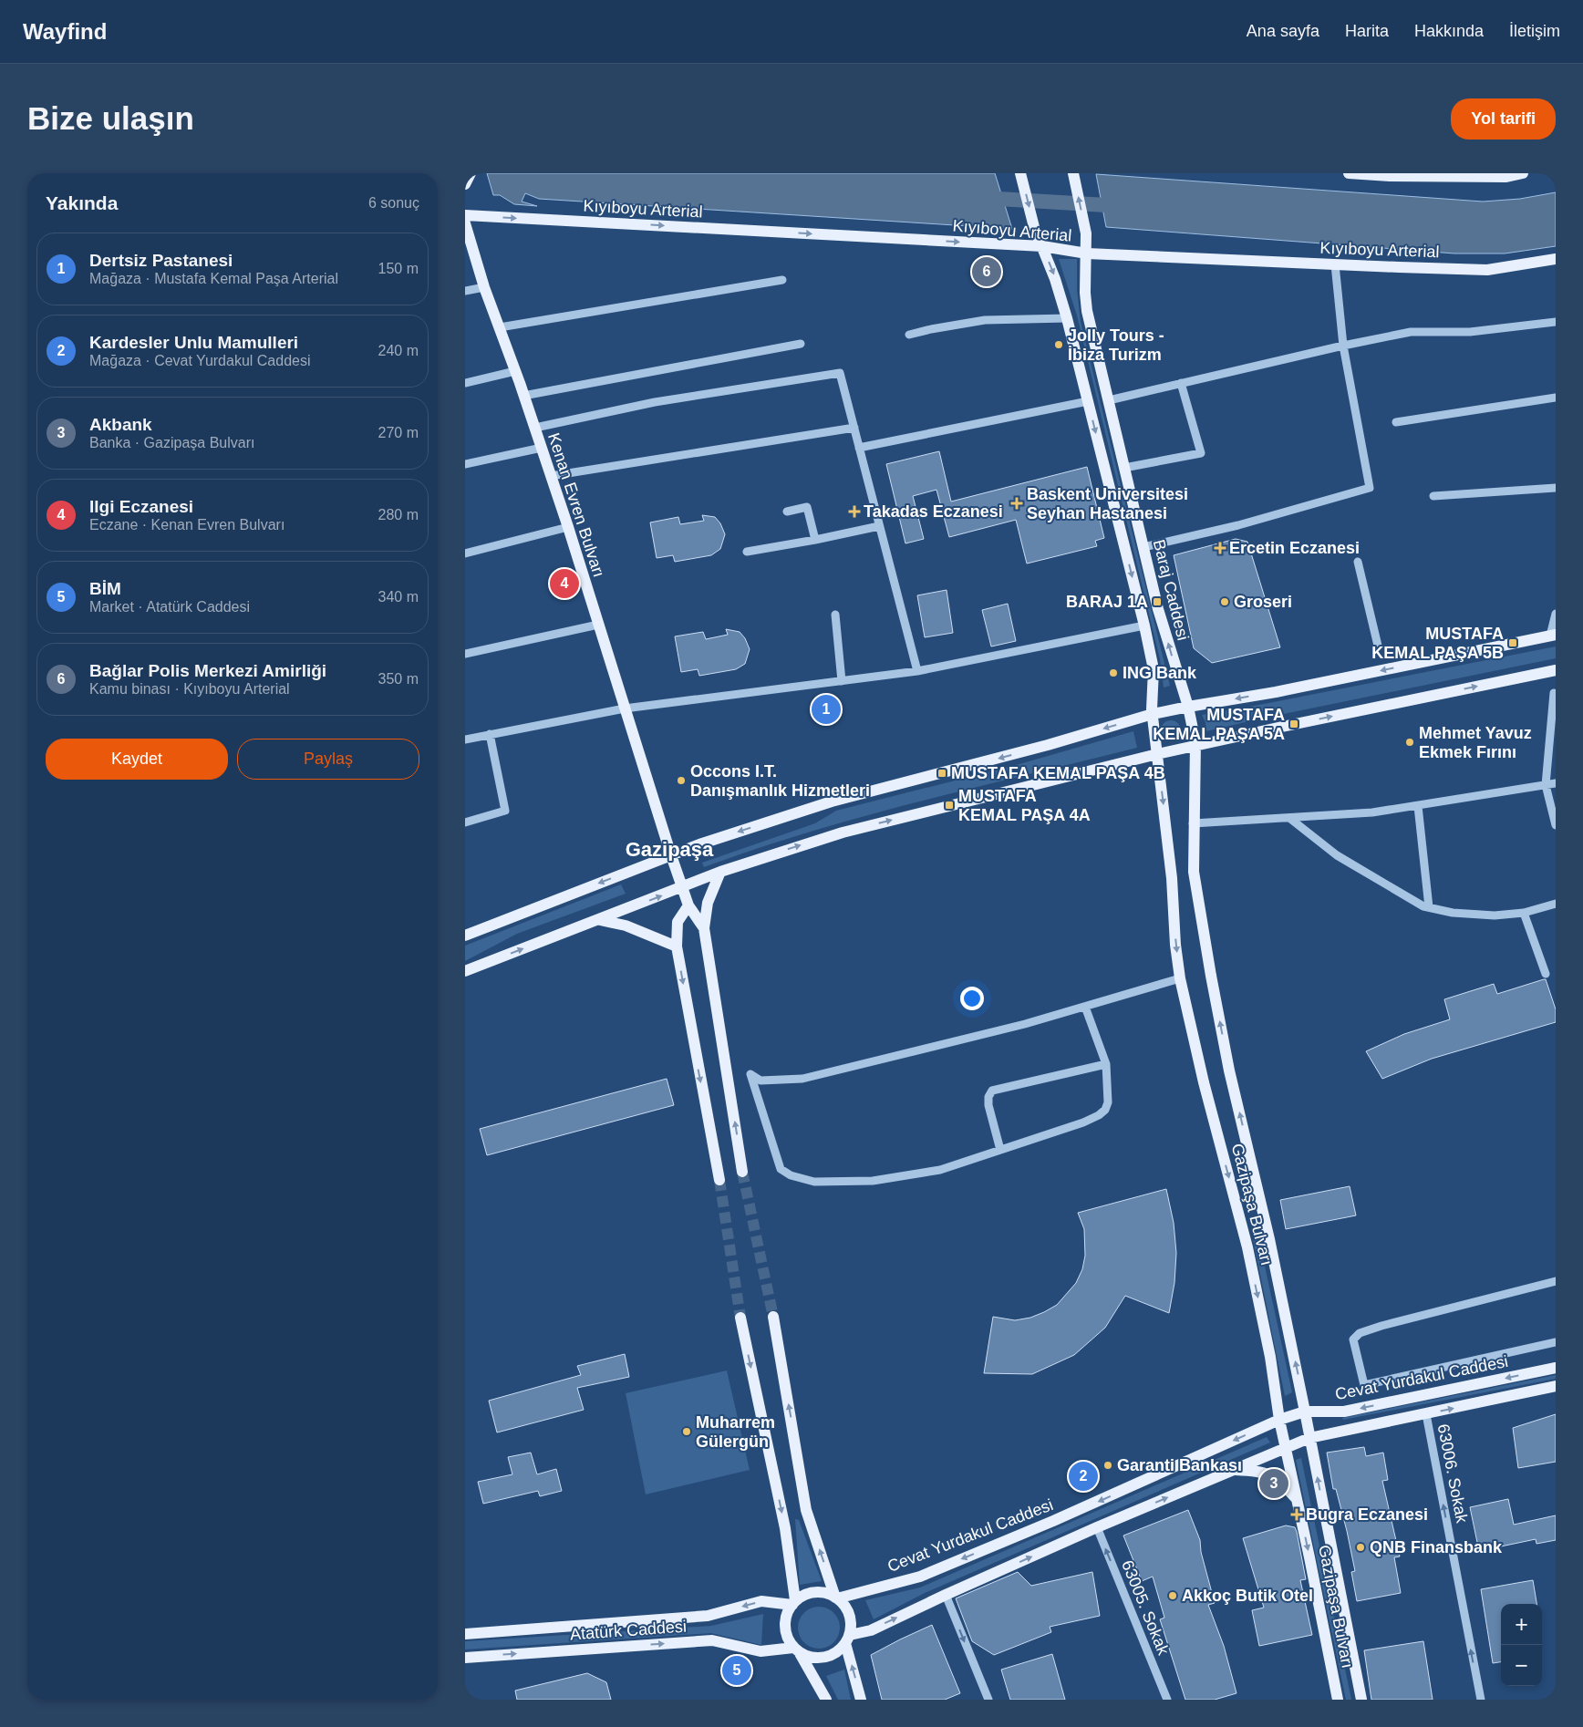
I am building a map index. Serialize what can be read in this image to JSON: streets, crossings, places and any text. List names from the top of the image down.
{
  "streets": {
    "main road": [
      "Kıyıboyu Arterial",
      "Kenan Evren Bulvarı",
      "Baraj Caddesi",
      "Gazipaşa Bulvarı",
      "Cevat Yurdakul Caddesi",
      "Atatürk Caddesi"
    ],
    "street": ["63006. Sokak", "63005. Sokak"]
  },
  "crossings": [
    ["Kıyıboyu Arterial", "Baraj Caddesi"],
    ["Baraj Caddesi", "Gazipaşa Bulvarı"],
    ["Gazipaşa Bulvarı", "Cevat Yurdakul Caddesi"],
    ["Cevat Yurdakul Caddesi", "Atatürk Caddesi"]
  ],
  "one_way": ["Kıyıboyu Arterial", "63006. Sokak", "63005. Sokak"],
  "districts": ["Gazipaşa"],
  "places": {
    "other": [
      "Jolly Tours - İbiza Turizm",
      "Groseri",
      "ING Bank",
      "Mehmet Yavuz Ekmek Fırını",
      "Occons I.T. Danışmanlık Hizmetleri",
      "Muharrem Gülergün",
      "Garanti Bankası",
      "QNB Finansbank",
      "Akkoç Butik Otel"
    ],
    "health": [
      "Baskent Universitesi Seyhan Hastanesi",
      "Takadas Eczanesi",
      "Ercetin Eczanesi",
      "Bugra Eczanesi"
    ],
    "transit": [
      "BARAJ 1A",
      "MUSTAFA KEMAL PAŞA 5B",
      "MUSTAFA KEMAL PAŞA 5A",
      "MUSTAFA KEMAL PAŞA 4B",
      "MUSTAFA KEMAL PAŞA 4A"
    ]
  },
  "page": {
    "header": "Wayfind",
    "nav": [
      "Ana sayfa",
      "Harita",
      "Hakkında",
      "İletişim"
    ],
    "buttons": [
      "Yol tarifi",
      ["Kaydet", "Paylaş"]
    ],
    "title": "Bize ulaşın",
    "heading": ["Yakında", "6 sonuç"],
    "list": [
      {
        "mark": "1",
        "name": "Dertsiz Pastanesi",
        "note": "Mağaza · Mustafa Kemal Paşa Arterial",
        "value": "150 m"
      },
      {
        "mark": "2",
        "name": "Kardesler Unlu Mamulleri",
        "note": "Mağaza · Cevat Yurdakul Caddesi",
        "value": "240 m"
      },
      {
        "mark": "3",
        "name": "Akbank",
        "note": "Banka · Gazipaşa Bulvarı",
        "value": "270 m"
      },
      {
        "mark": "4",
        "name": "Ilgi Eczanesi",
        "note": "Eczane · Kenan Evren Bulvarı",
        "value": "280 m"
      },
      {
        "mark": "5",
        "name": "BİM",
        "note": "Market · Atatürk Caddesi",
        "value": "340 m"
      },
      {
        "mark": "6",
        "name": "Bağlar Polis Merkezi Amirliği",
        "note": "Kamu binası · Kıyıboyu Arterial",
        "value": "350 m"
      }
    ],
    "pins": [
      "6",
      "4",
      "1",
      "2",
      "3",
      "5"
    ],
    "map_buttons": ["+", "−"]
  }
}
